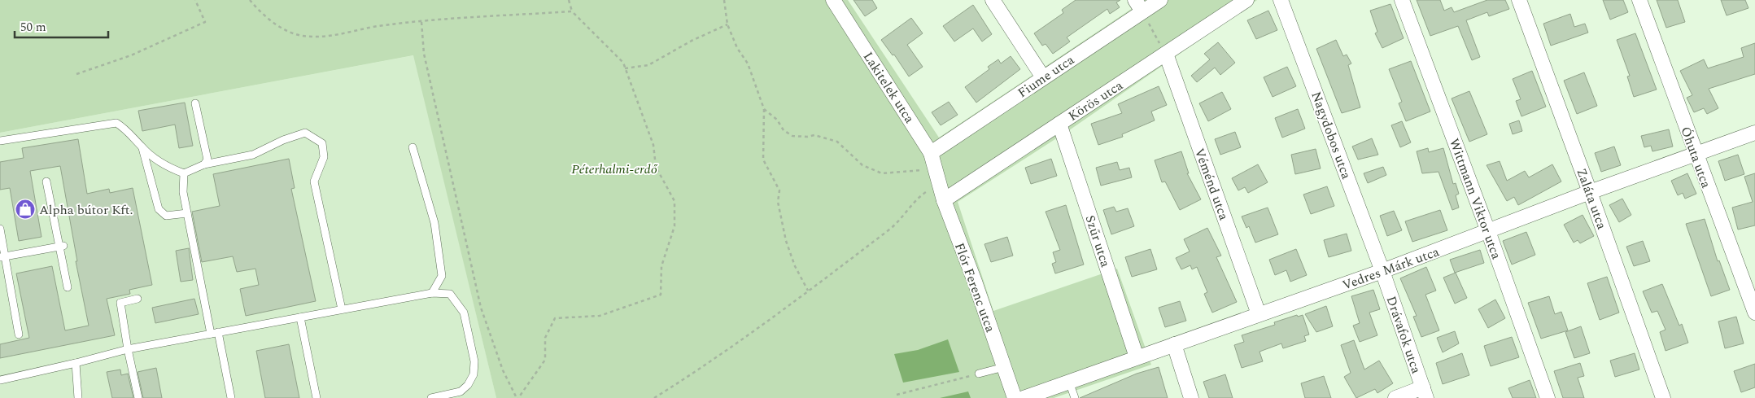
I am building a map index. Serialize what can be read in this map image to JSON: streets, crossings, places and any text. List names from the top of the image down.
{
  "streets": {
    "street": [
      "Fiume utca",
      "Lakitelek utca",
      "Körös utca",
      "Nagydobos utca",
      "Óhuta utca",
      "Véménd utca",
      "Wittmann Viktor utca",
      "Zaláta utca",
      "Szűr utca",
      "Vedres Márk utca",
      "Flór Ferenc utca",
      "Drávafok utca"
    ]
  },
  "crossings": [
    ["Fiume utca", "Lakitelek utca"],
    ["Lakitelek utca", "Flór Ferenc utca"],
    ["Körös utca", "Véménd utca"],
    ["Körös utca", "Szűr utca"],
    ["Körös utca", "Flór Ferenc utca"],
    ["Nagydobos utca", "Vedres Márk utca"],
    ["Nagydobos utca", "Drávafok utca"],
    ["Óhuta utca", "Vedres Márk utca"],
    ["Véménd utca", "Vedres Márk utca"],
    ["Wittmann Viktor utca", "Vedres Márk utca"],
    ["Zaláta utca", "Vedres Márk utca"],
    ["Szűr utca", "Vedres Márk utca"],
    ["Vedres Márk utca", "Drávafok utca"]
  ],
  "parks": ["Péterhalmi-erdő"],
  "places": {
    "shop": ["Alpha bútor Kft."]
  },
  "scale_bar": "50 m"
}
